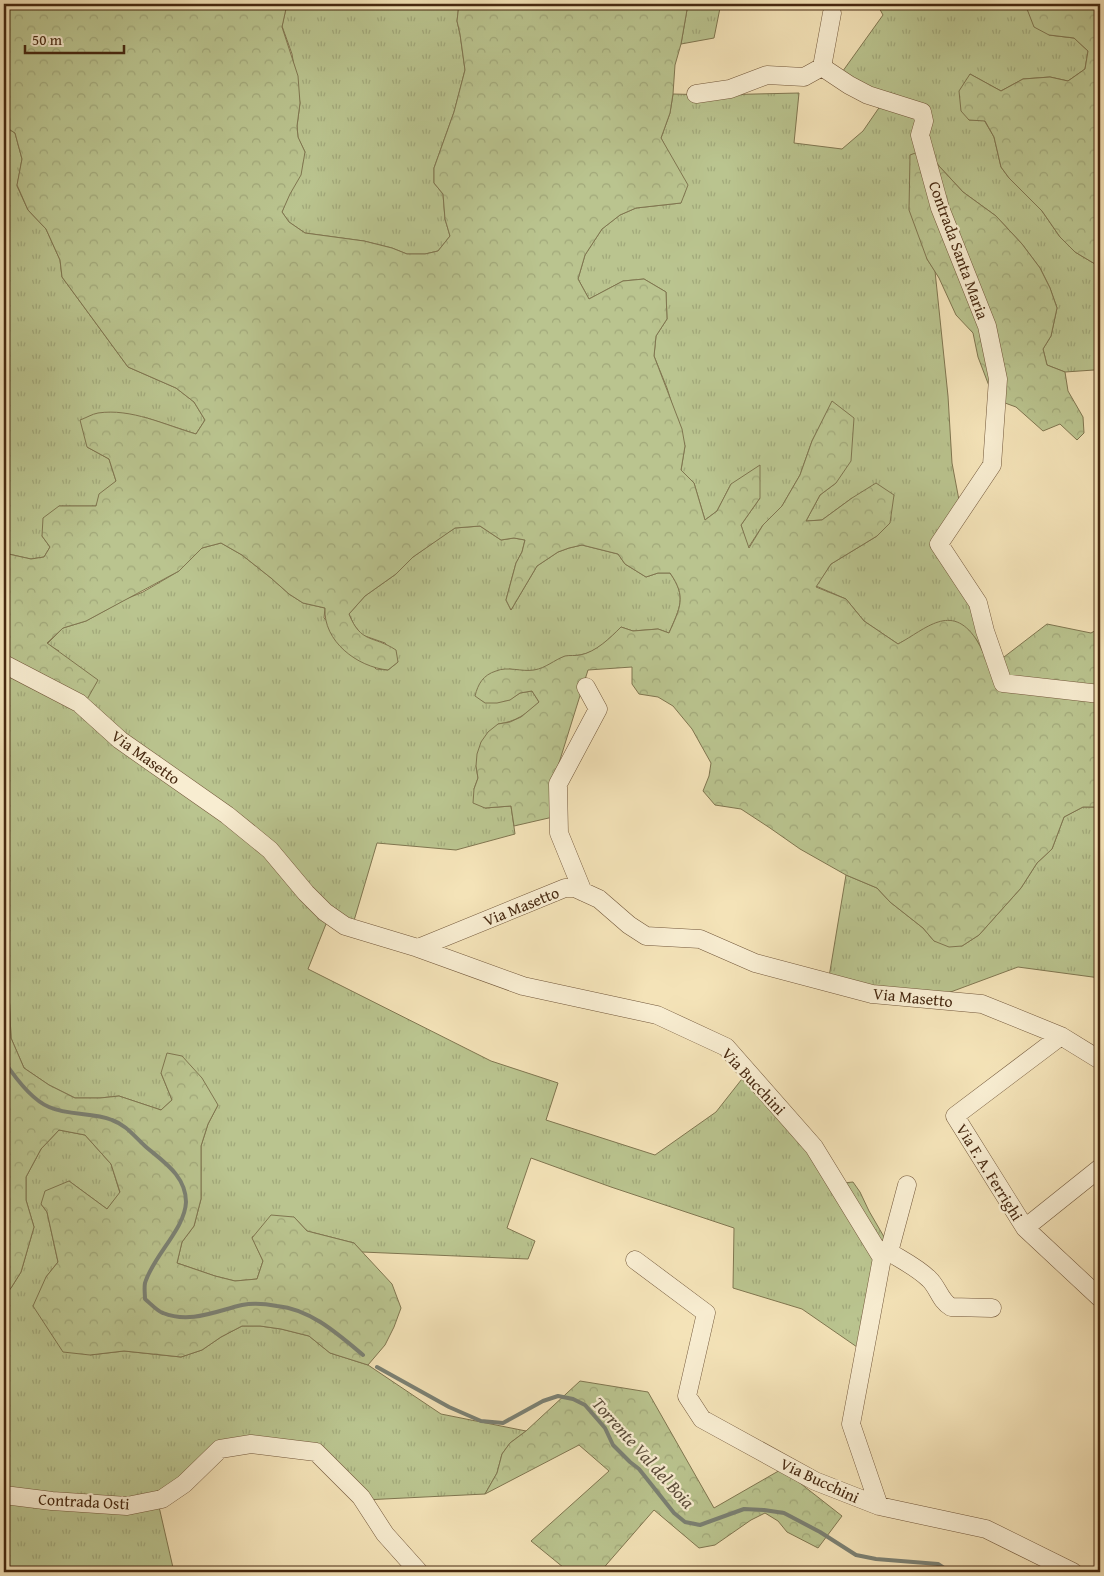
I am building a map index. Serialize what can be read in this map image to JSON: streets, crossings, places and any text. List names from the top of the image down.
{
  "streets": {
    "street": [
      "Contrada Santa Maria",
      "Via Masetto",
      "Via Bucchini",
      "Via F. A. Ferrighi",
      "Contrada Osti"
    ]
  },
  "crossings": [
    ["Via Masetto", "Via Bucchini"],
    ["Via Masetto", "Via F. A. Ferrighi"]
  ],
  "water": ["Torrente Val del Boia"],
  "scale_bar": "50 m"
}
